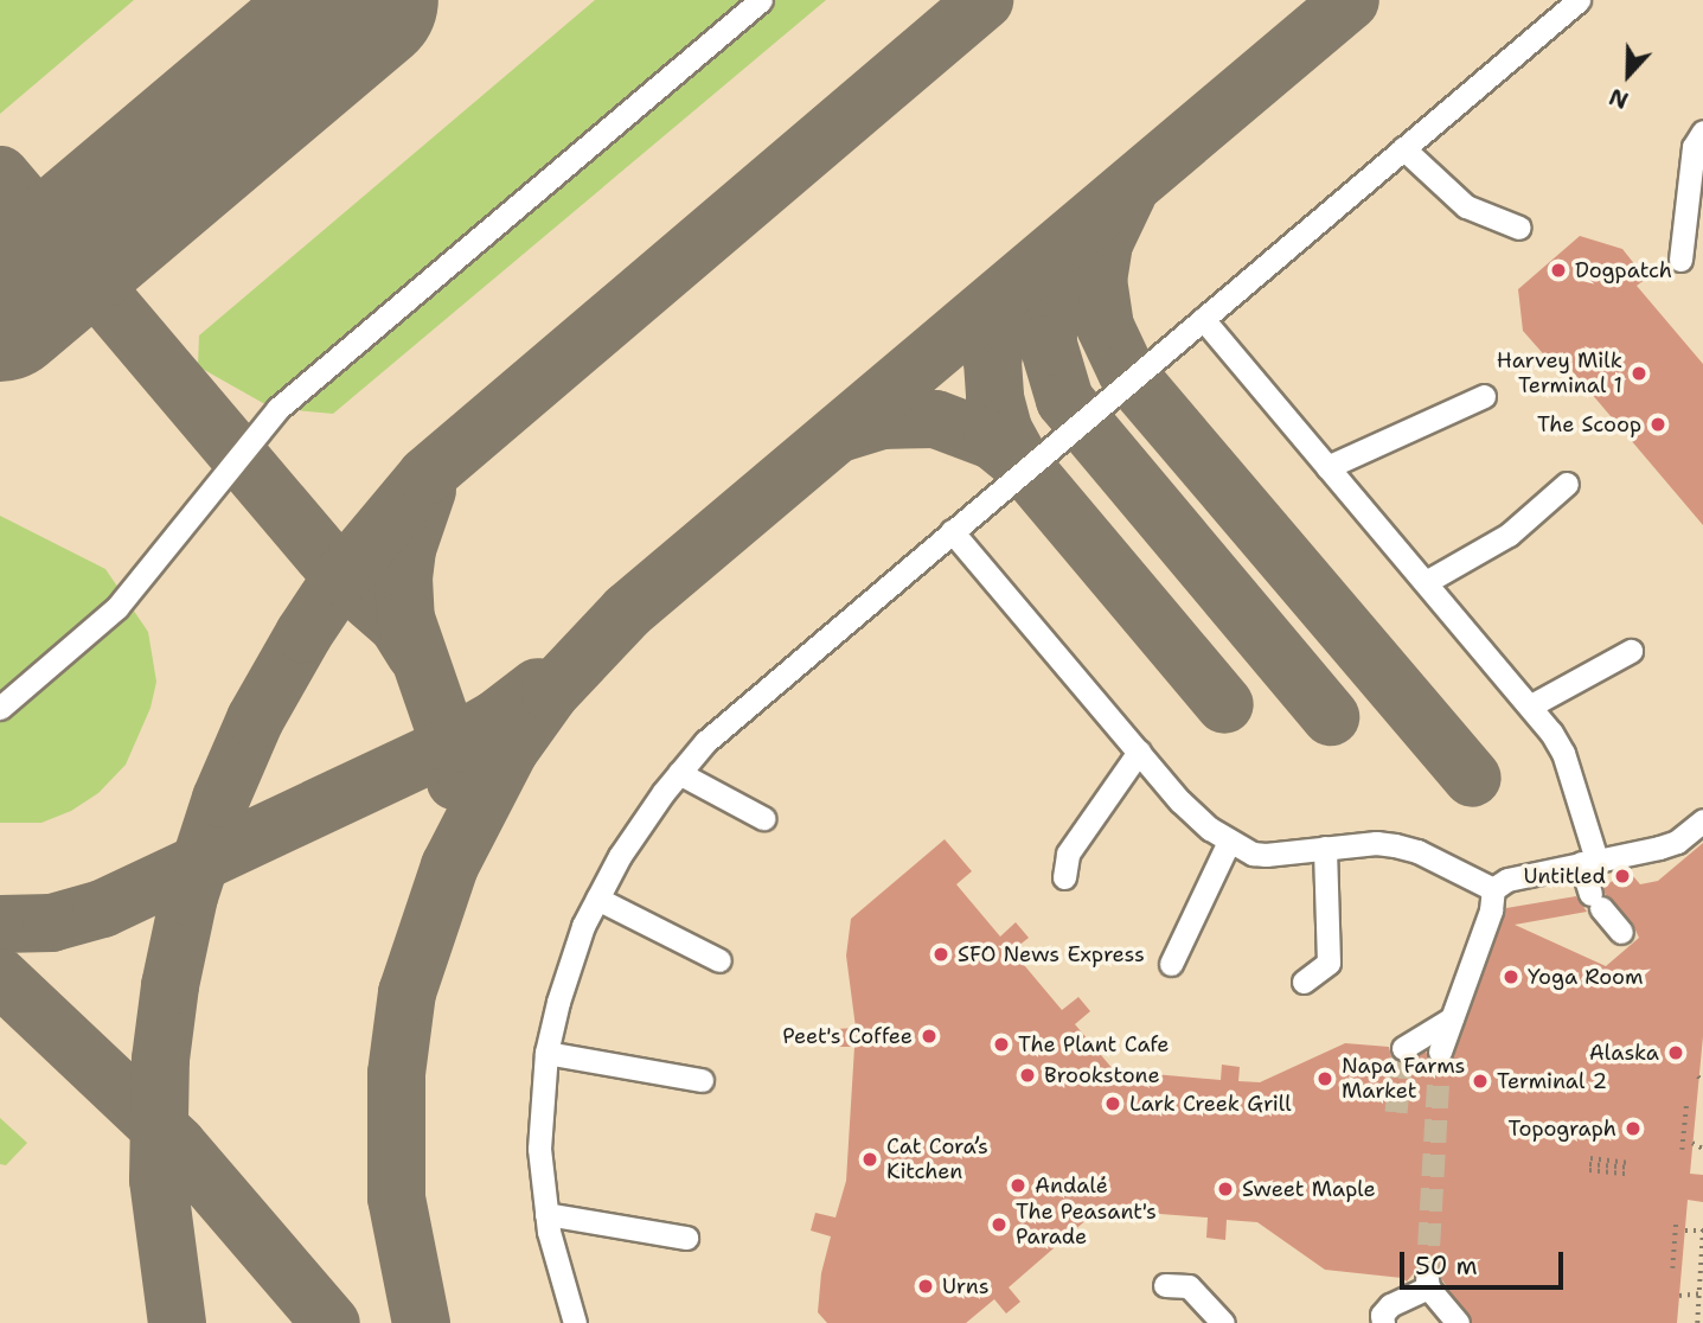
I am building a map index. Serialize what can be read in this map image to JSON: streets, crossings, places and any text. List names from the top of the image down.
{
  "places": [
    "Dogpatch",
    "Harvey Milk Terminal 1",
    "The Scoop",
    "Untitled",
    "SFO News Express",
    "Yoga Room",
    "Peet's Coffee",
    "The Plant Cafe",
    "Alaska",
    "Brookstone",
    "Napa Farms Market",
    "Terminal 2",
    "Lark Creek Grill",
    "Topograph",
    "Cat Cora’s Kitchen",
    "Andalé",
    "Sweet Maple",
    "The Peasant's Parade",
    "Urns"
  ],
  "scale_bar": "50 m",
  "north": "bottom"
}
